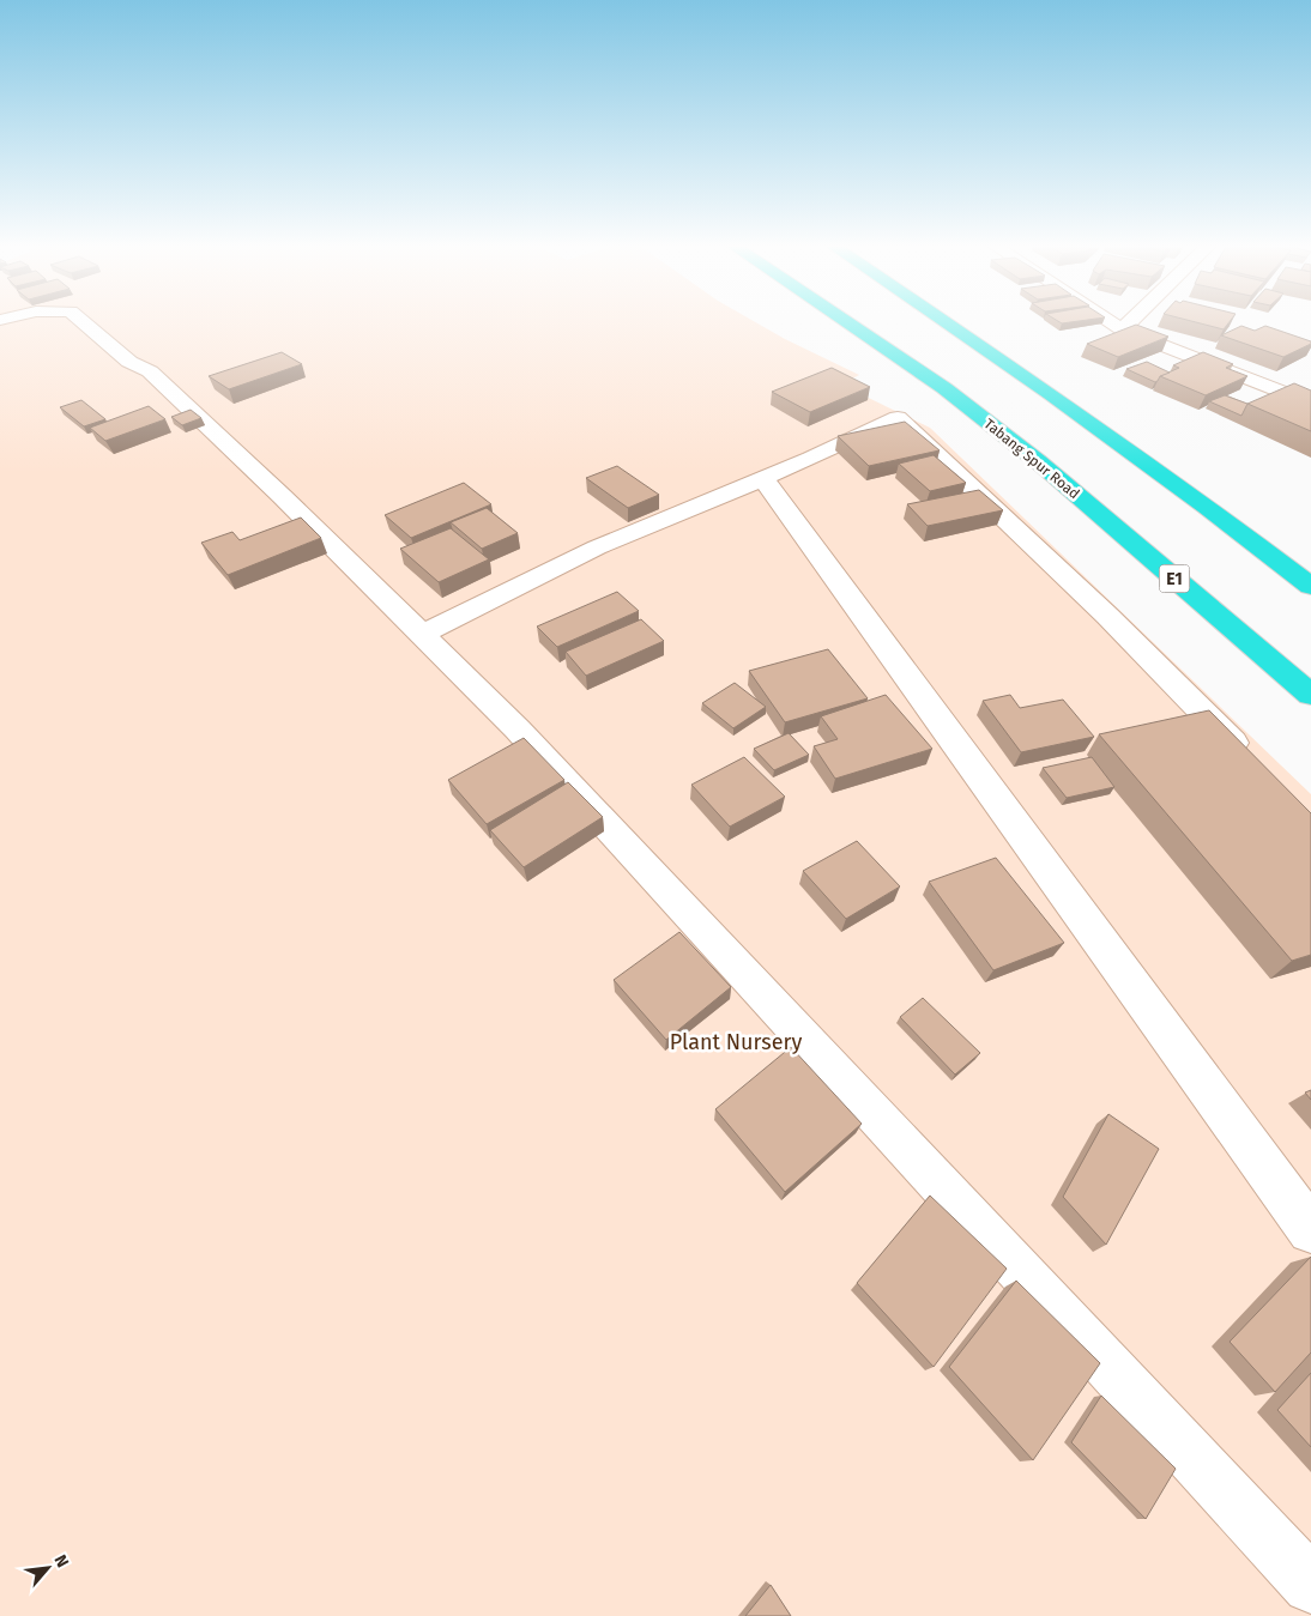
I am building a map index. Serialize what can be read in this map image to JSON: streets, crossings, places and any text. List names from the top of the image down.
{
  "streets": {
    "highway": ["Tabang Spur Road", "E1"]
  },
  "parks": ["Plant Nursery"],
  "north": "top right"
}
